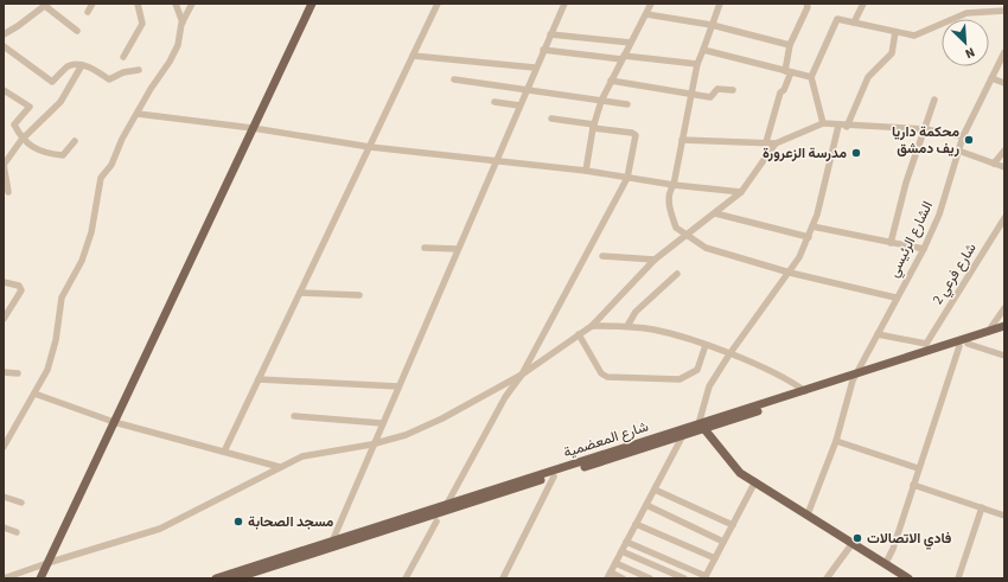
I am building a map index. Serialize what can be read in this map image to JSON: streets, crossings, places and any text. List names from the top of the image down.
{
  "streets": {
    "main road": ["شارع المعضمية"],
    "street": ["الشارع الرئيسي", "شارع فرعي 2"]
  },
  "crossings": [
    ["الشارع الرئيسي", "شارع فرعي 2"],
    ["الشارع الرئيسي", "شارع المعضمية"]
  ],
  "places": [
    "محكمة داريا ريف دمشق",
    "مدرسة الزعرورة",
    "مسجد الصحابة",
    "فادي الاتصالات"
  ],
  "north": "bottom right"
}
